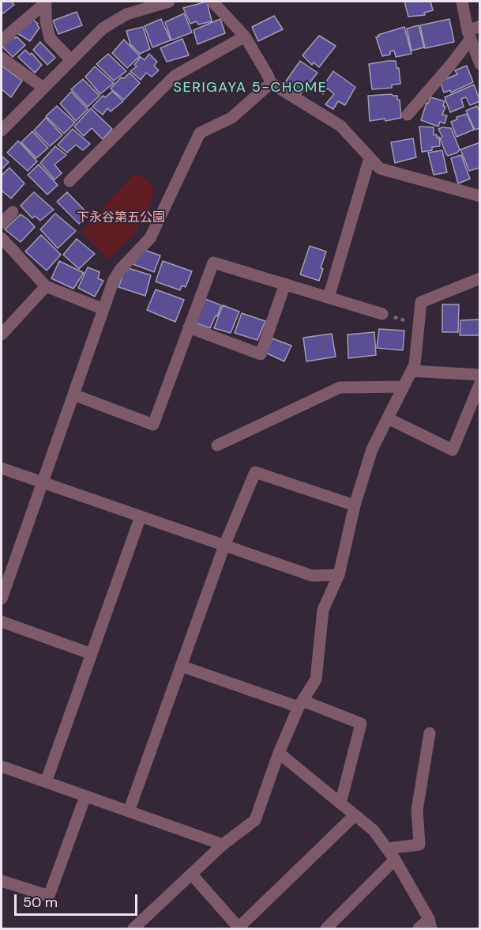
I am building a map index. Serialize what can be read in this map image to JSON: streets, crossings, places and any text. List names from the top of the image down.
{
  "districts": ["SERIGAYA 5-CHOME"],
  "parks": ["下永谷第五公園"],
  "scale_bar": "50 m"
}
